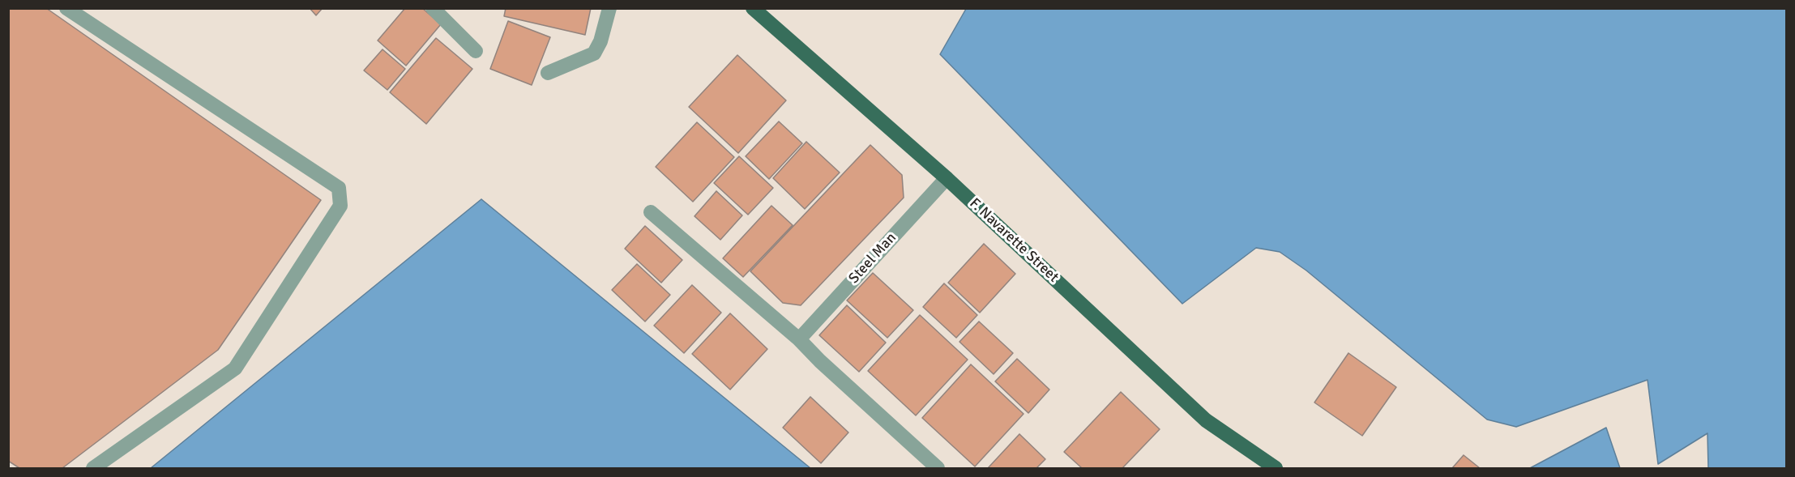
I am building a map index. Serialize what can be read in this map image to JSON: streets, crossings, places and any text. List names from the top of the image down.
{
  "streets": {
    "main road": ["F. Navarette Street"],
    "street": ["Steel Man"]
  },
  "crossings": [
    ["F. Navarette Street", "Steel Man"]
  ]
}
